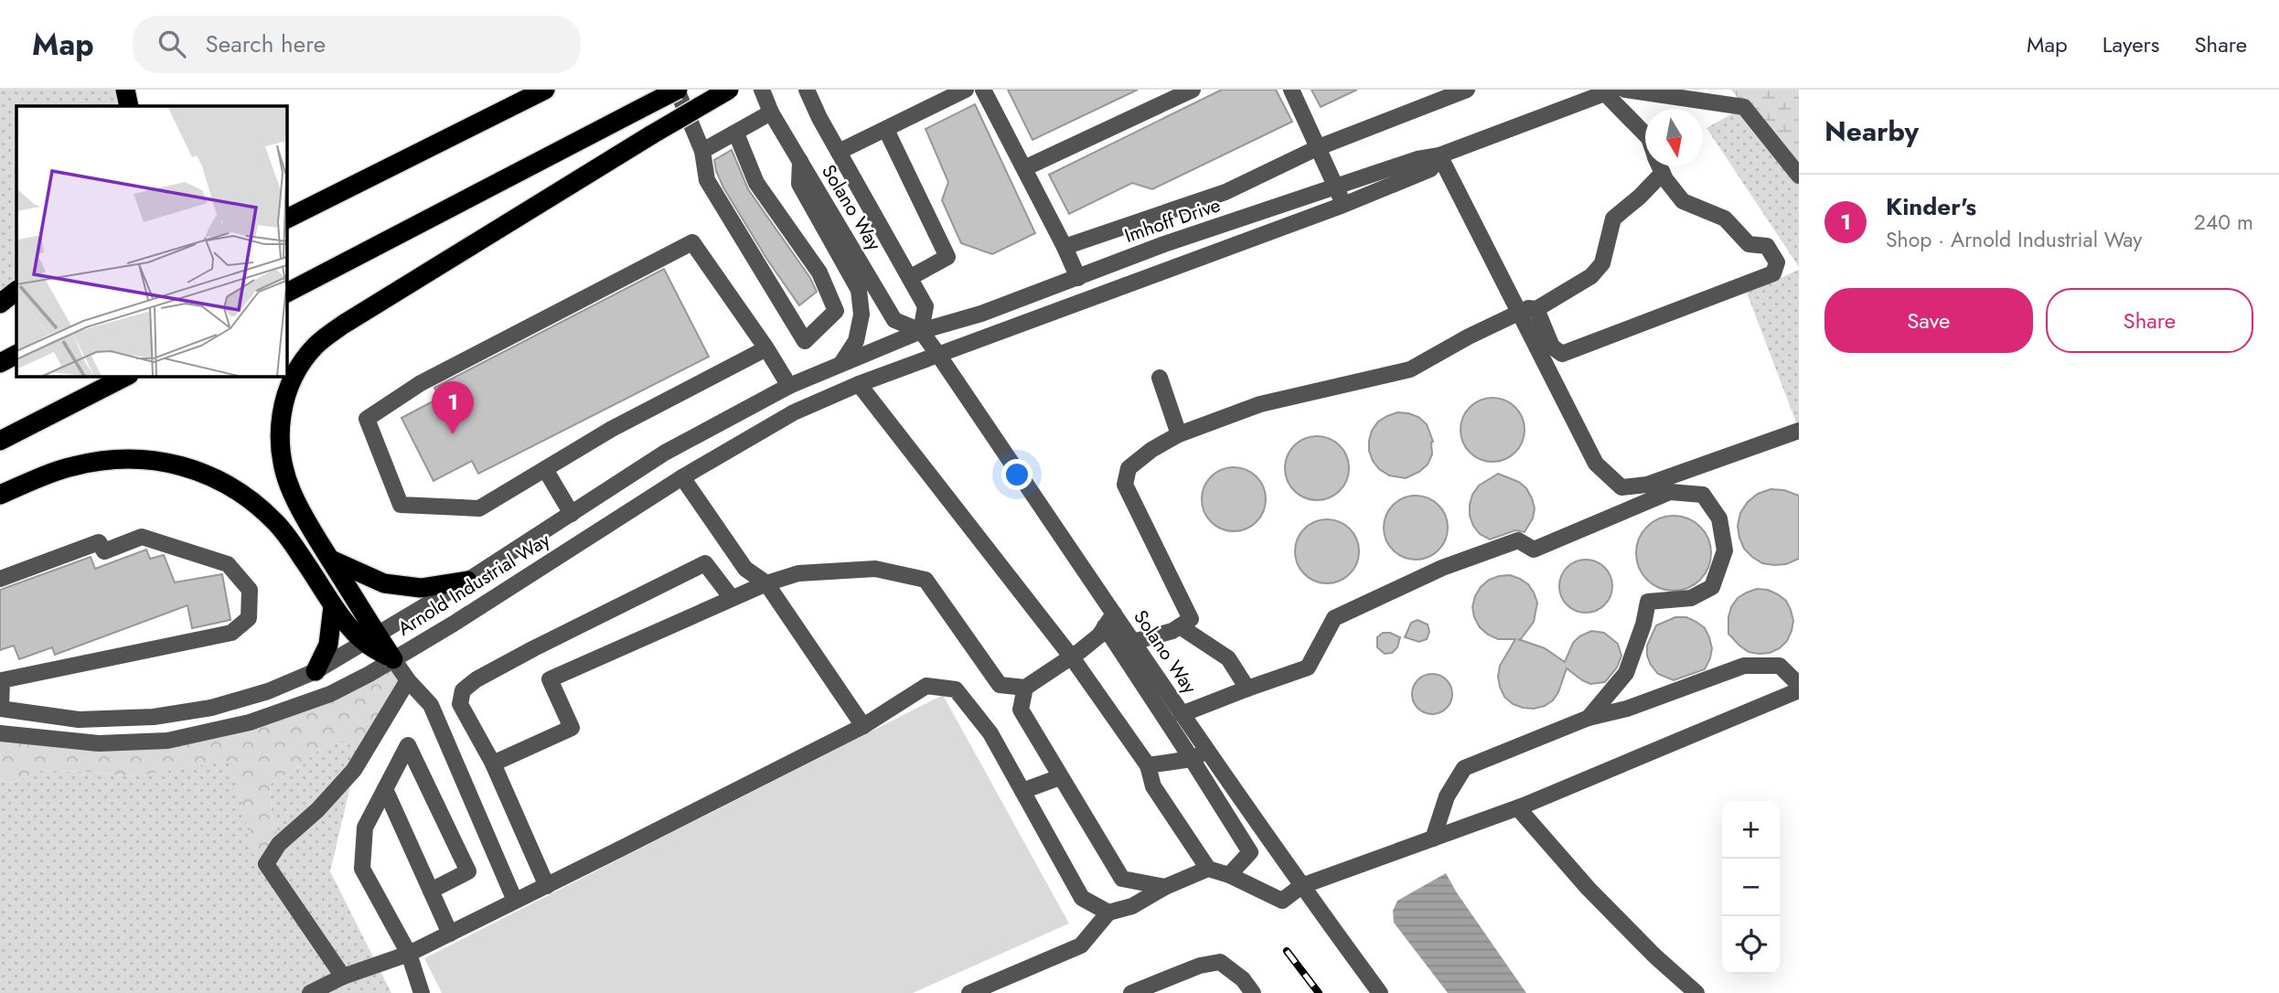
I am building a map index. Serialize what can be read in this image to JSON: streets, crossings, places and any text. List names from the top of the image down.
{
  "streets": {
    "street": ["Solano Way", "Imhoff Drive", "Arnold Industrial Way"]
  },
  "crossings": [
    ["Solano Way", "Imhoff Drive"],
    ["Solano Way", "Arnold Industrial Way"],
    ["Imhoff Drive", "Arnold Industrial Way"]
  ],
  "north": "bottom",
  "page": {
    "header": "Map",
    "search": "Search here",
    "nav": ["Map", "Layers", "Share"],
    "heading": "Nearby",
    "list": [
      {
        "mark": "1",
        "name": "Kinder's",
        "note": "Shop · Arnold Industrial Way",
        "value": "240 m"
      }
    ],
    "buttons": ["Save", "Share"],
    "pins": "1",
    "map_buttons": ["+", "−"]
  }
}
